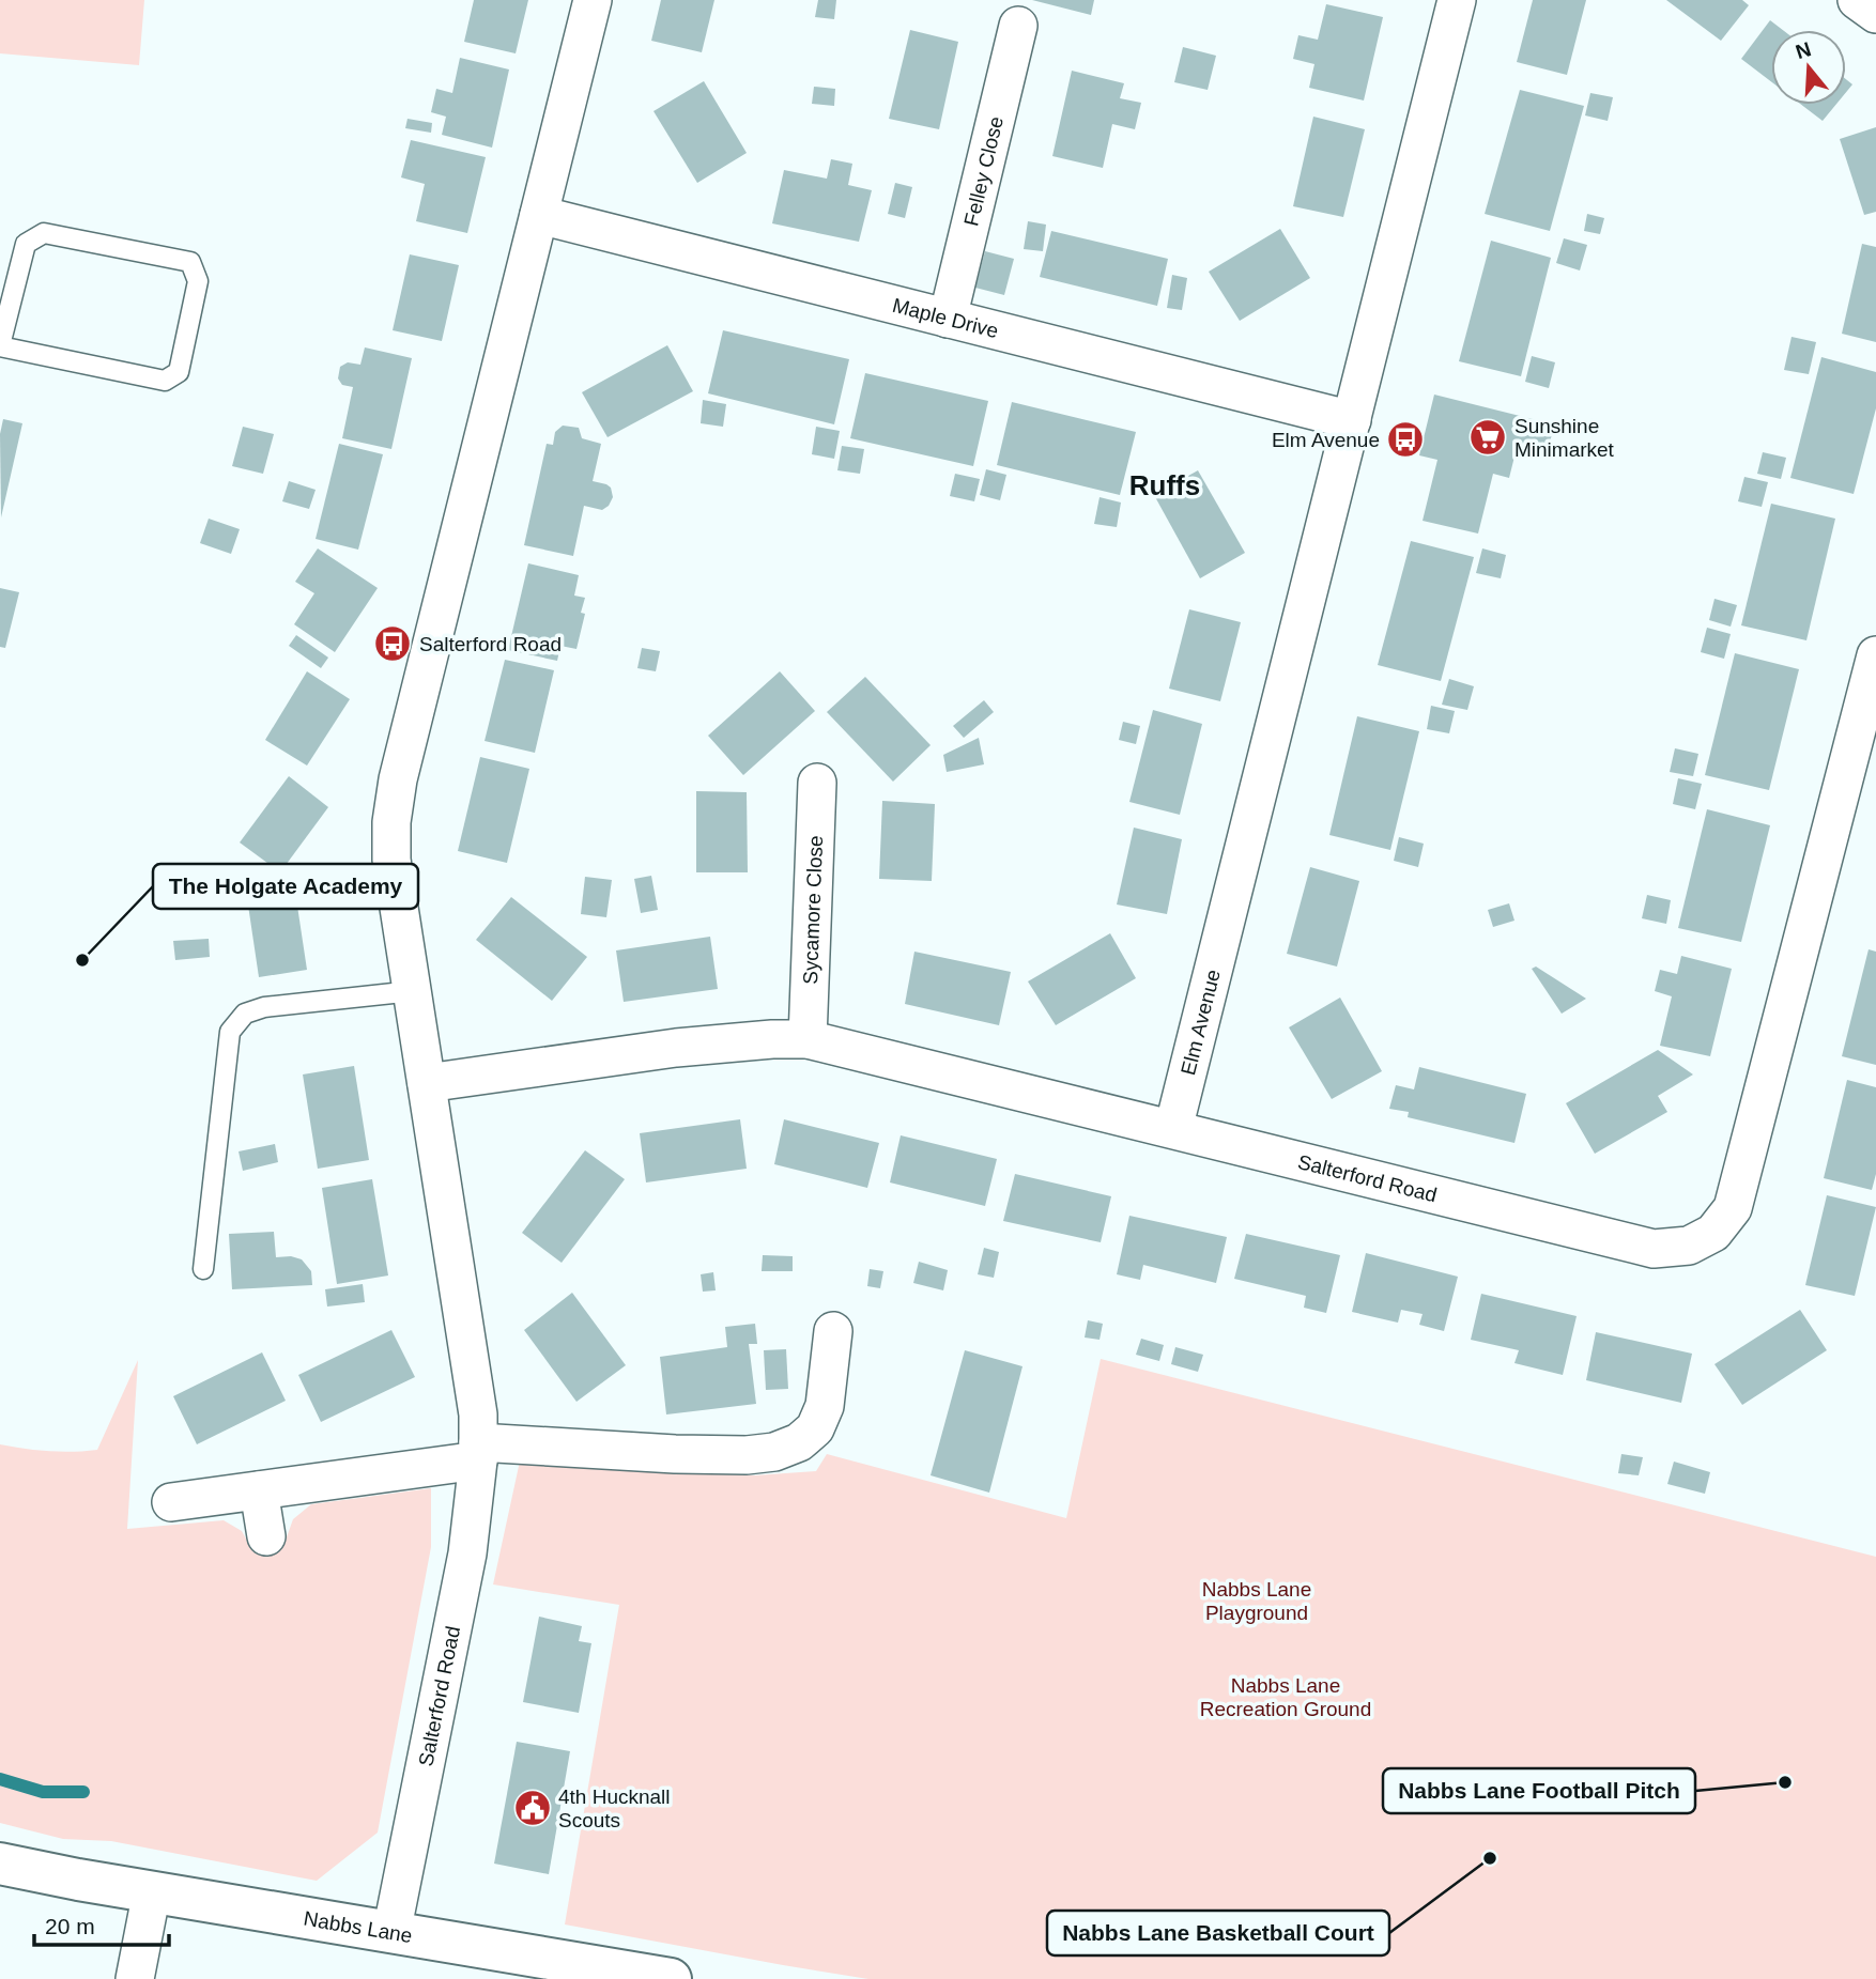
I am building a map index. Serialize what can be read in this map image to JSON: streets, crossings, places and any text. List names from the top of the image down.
{
  "streets": {
    "street": [
      "Felley Close",
      "Maple Drive",
      "Sycamore Close",
      "Elm Avenue",
      "Salterford Road",
      "Nabbs Lane"
    ]
  },
  "crossings": [
    ["Felley Close", "Maple Drive"],
    ["Maple Drive", "Elm Avenue"],
    ["Maple Drive", "Salterford Road"],
    ["Sycamore Close", "Salterford Road"],
    ["Elm Avenue", "Salterford Road"],
    ["Salterford Road", "Nabbs Lane"]
  ],
  "districts": ["Ruffs"],
  "parks": ["Nabbs Lane Playground", "Nabbs Lane Recreation Ground"],
  "places": {
    "supermarket": ["Sunshine Minimarket"],
    "bus stop": ["Elm Avenue", "Salterford Road"],
    "other": ["The Holgate Academy", "Nabbs Lane Football Pitch", "Nabbs Lane Basketball Court"],
    "public building": ["4th Hucknall Scouts"]
  },
  "scale_bar": "20 m",
  "north": "top"
}
